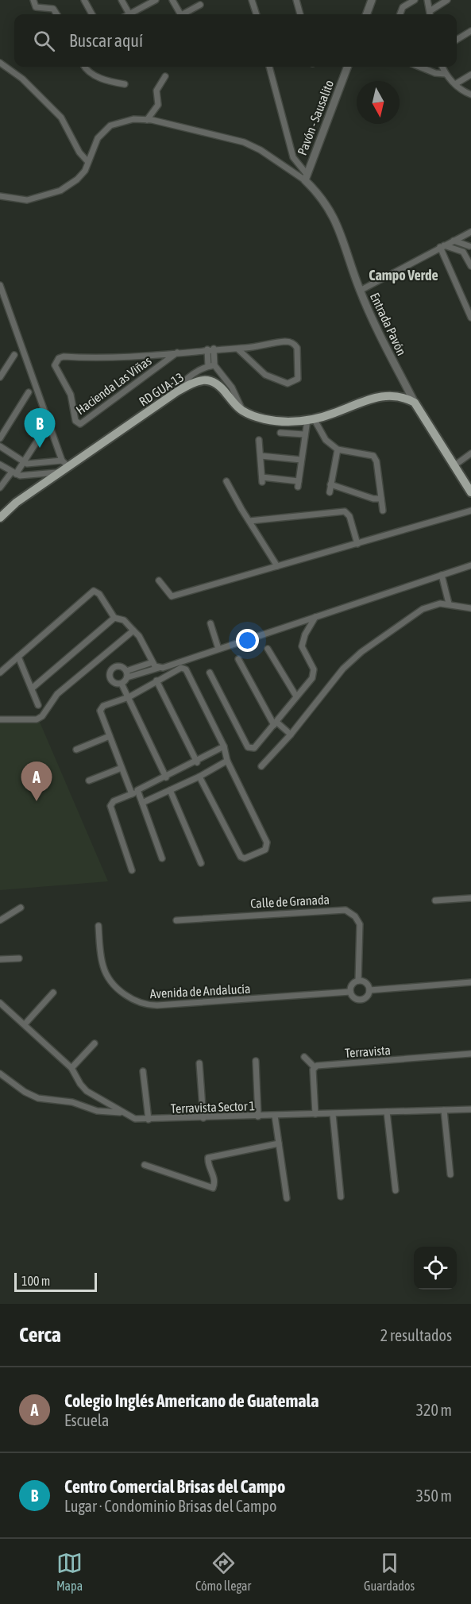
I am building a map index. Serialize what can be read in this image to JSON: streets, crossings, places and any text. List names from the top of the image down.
{
  "streets": {
    "main road": ["RD GUA-13"],
    "street": [
      "Pavón - Sausalito",
      "Entrada Pavón",
      "Hacienda Las Viñas",
      "Calle de Granada",
      "Avenida de Andalucía",
      "Terravista",
      "Terravista Sector 1"
    ]
  },
  "crossings": [
    ["Pavón - Sausalito", "Entrada Pavón"],
    ["Entrada Pavón", "RD GUA-13"],
    ["Calle de Granada", "Avenida de Andalucía"]
  ],
  "districts": ["Campo Verde"],
  "scale_bar": "100 m",
  "north": "bottom",
  "page": {
    "search": "Buscar aquí",
    "pins": ["B", "A"],
    "scale": "100 m",
    "heading": ["Cerca", "2 resultados"],
    "list": [
      {
        "mark": "A",
        "name": "Colegio Inglés Americano de Guatemala",
        "note": "Escuela",
        "value": "320 m"
      },
      {
        "mark": "B",
        "name": "Centro Comercial Brisas del Campo",
        "note": "Lugar · Condominio Brisas del Campo",
        "value": "350 m"
      }
    ],
    "nav": ["Mapa", "Cómo llegar", "Guardados"]
  }
}
